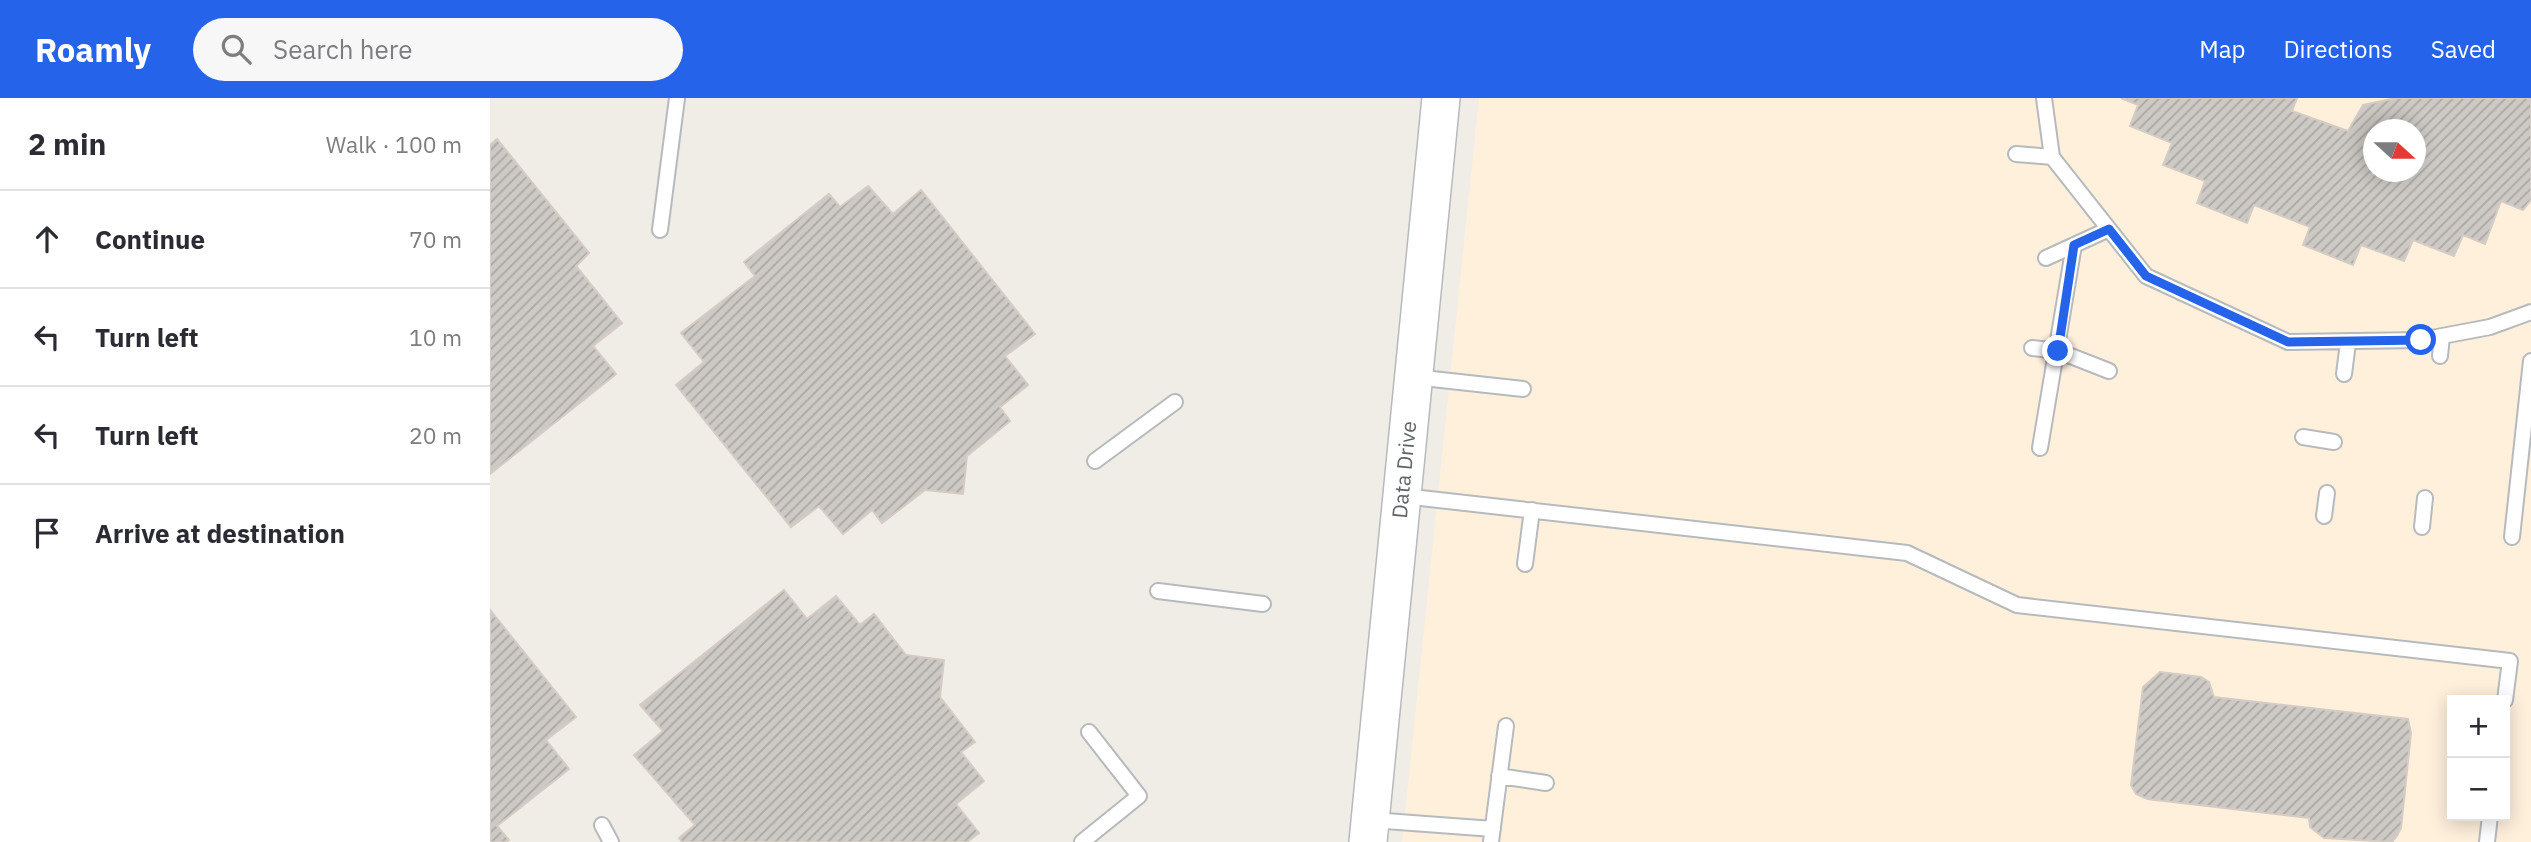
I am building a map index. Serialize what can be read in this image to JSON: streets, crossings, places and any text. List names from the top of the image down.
{
  "streets": {
    "street": ["Data Drive"]
  },
  "north": "right",
  "page": {
    "header": "Roamly",
    "search": "Search here",
    "nav": ["Map", "Directions", "Saved"],
    "heading": ["2 min", "Walk · 100 m"],
    "list": [
      ["Continue", "70 m"],
      ["Turn left", "10 m"],
      ["Turn left", "20 m"],
      "Arrive at destination"
    ],
    "map_buttons": ["+", "−"]
  }
}
